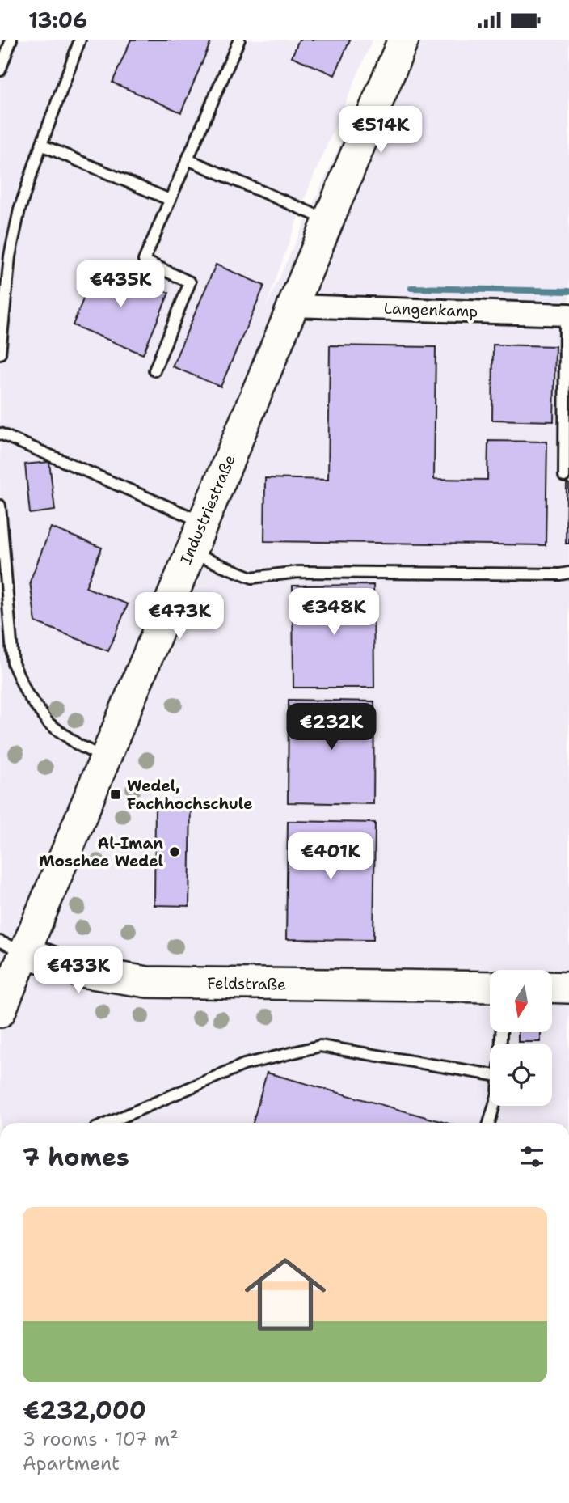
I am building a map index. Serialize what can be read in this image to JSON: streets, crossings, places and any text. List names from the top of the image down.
{
  "streets": {
    "street": ["Langenkamp", "Industriestraße", "Feldstraße"]
  },
  "crossings": [
    ["Langenkamp", "Industriestraße"],
    ["Industriestraße", "Feldstraße"]
  ],
  "places": {
    "transit": ["Wedel, Fachhochschule"],
    "other": ["Al-Iman Moschee Wedel"]
  },
  "north": "bottom",
  "page": {
    "status": "13:06",
    "price": [
      "€514K",
      "€435K",
      "€348K",
      "€473K",
      "€232K",
      "€401K",
      "€433K"
    ],
    "heading": "7 homes",
    "list": [
      {
        "name": "€232,000",
        "note": "3 rooms · 107 m² · Apartment"
      }
    ]
  }
}
